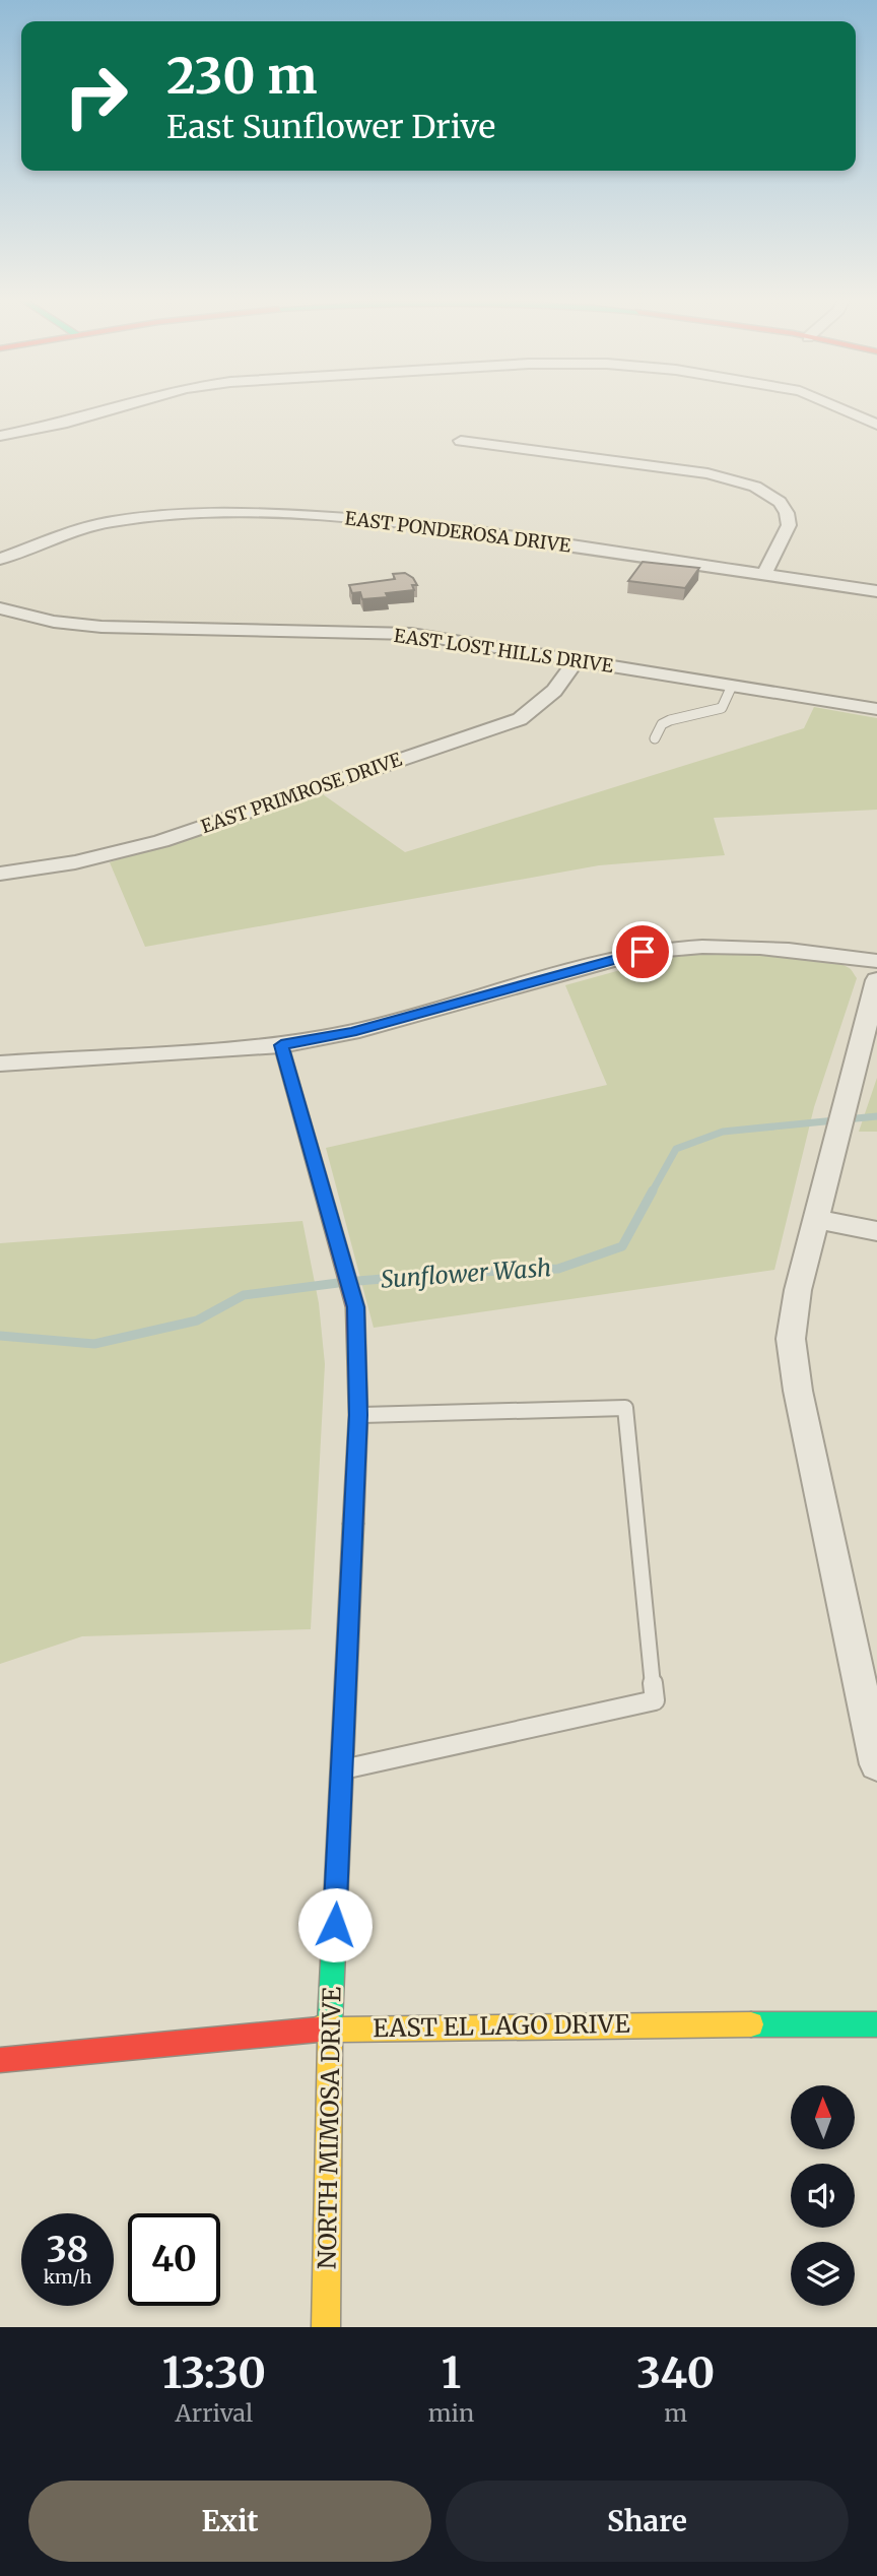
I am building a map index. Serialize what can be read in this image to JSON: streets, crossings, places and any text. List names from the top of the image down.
{
  "streets": {
    "street": [
      "EAST PONDEROSA DRIVE",
      "EAST LOST HILLS DRIVE",
      "EAST PRIMROSE DRIVE",
      "EAST EL LAGO DRIVE",
      "NORTH MIMOSA DRIVE"
    ]
  },
  "crossings": [
    ["EAST LOST HILLS DRIVE", "EAST PRIMROSE DRIVE"],
    ["EAST EL LAGO DRIVE", "NORTH MIMOSA DRIVE"]
  ],
  "water": ["Sunflower Wash"],
  "north": "top",
  "page": {
    "turn": ["230 m", "East Sunflower Drive"],
    "speed": "38 km/h",
    "limit": "40",
    "eta": [
      "13:30",
      "Arrival",
      "1",
      "min",
      "340",
      "m"
    ],
    "buttons": ["Exit", "Share"]
  }
}
